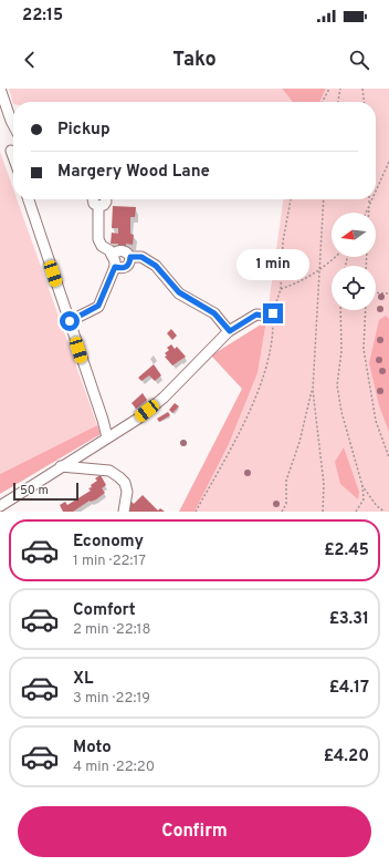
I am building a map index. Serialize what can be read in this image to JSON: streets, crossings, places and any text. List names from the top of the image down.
{
  "scale_bar": "50 m",
  "north": "left",
  "page": {
    "status": "22:15",
    "header": "Tako",
    "banner": ["Pickup", "Margery Wood Lane"],
    "bubble": "1 min",
    "scale": "50 m",
    "list": [
      {
        "name": "Economy",
        "note": "1 min · 22:17",
        "value": "£2.45"
      },
      {
        "name": "Comfort",
        "note": "2 min · 22:18",
        "value": "£3.31"
      },
      {
        "name": "XL",
        "note": "3 min · 22:19",
        "value": "£4.17"
      },
      {
        "name": "Moto",
        "note": "4 min · 22:20",
        "value": "£4.20"
      }
    ],
    "buttons": "Confirm"
  }
}
